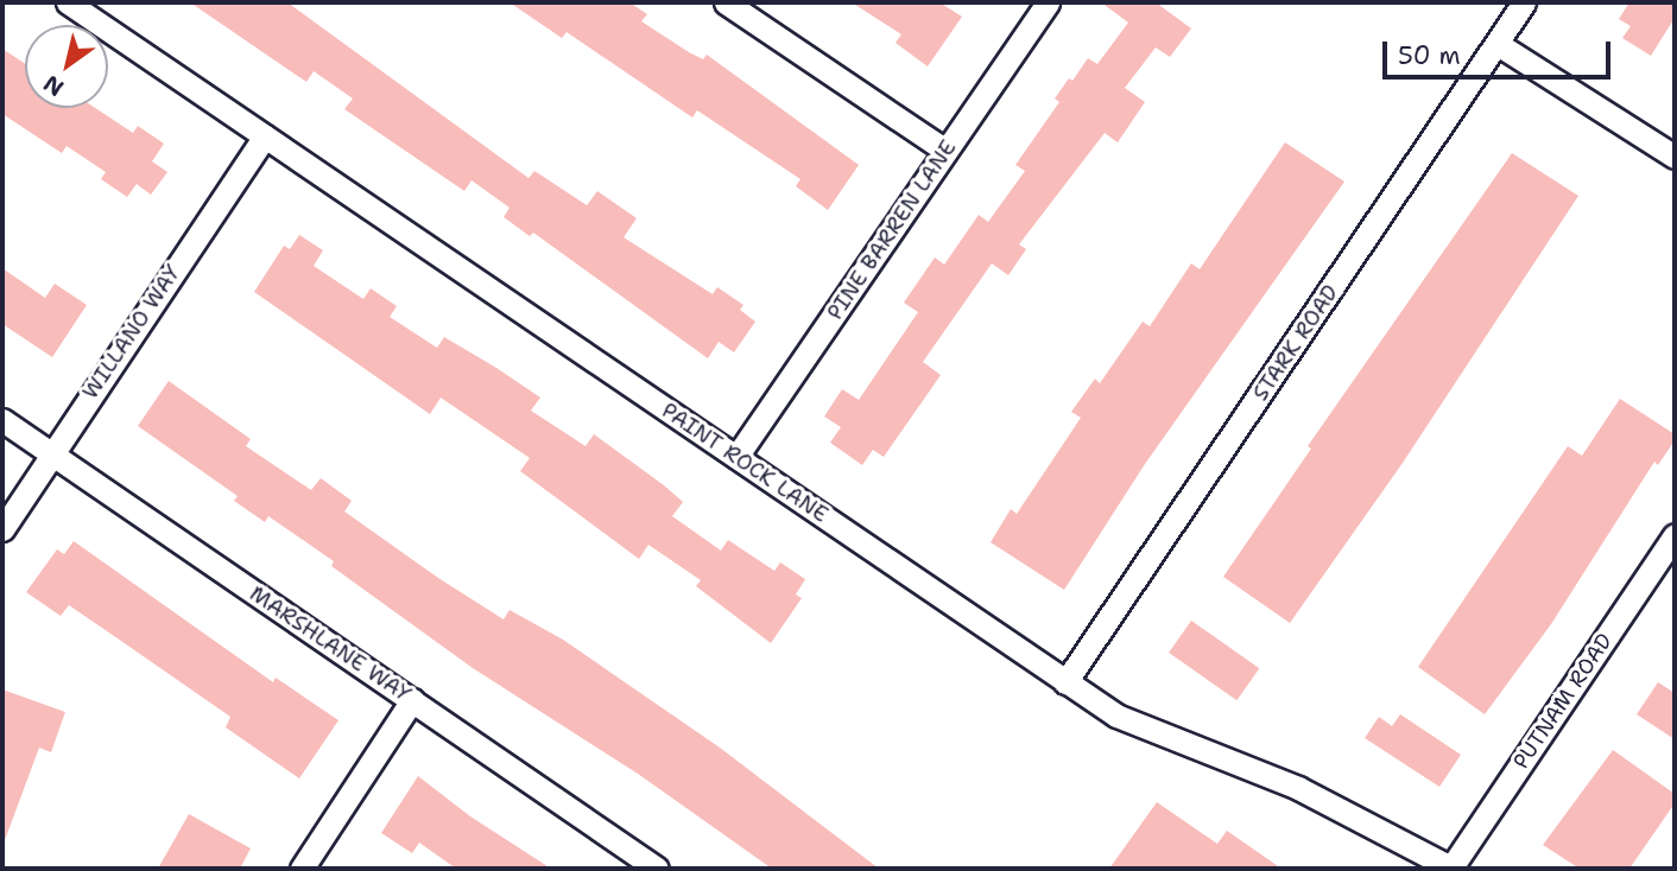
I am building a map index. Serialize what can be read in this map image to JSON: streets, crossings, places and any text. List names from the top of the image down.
{
  "streets": {
    "street": [
      "PINE BARREN LANE",
      "WILLANO WAY",
      "STARK ROAD",
      "PAINT ROCK LANE",
      "MARSHLANE WAY",
      "PUTNAM ROAD"
    ]
  },
  "crossings": [
    ["PINE BARREN LANE", "PAINT ROCK LANE"],
    ["WILLANO WAY", "PAINT ROCK LANE"],
    ["WILLANO WAY", "MARSHLANE WAY"],
    ["STARK ROAD", "PAINT ROCK LANE"],
    ["PAINT ROCK LANE", "PUTNAM ROAD"]
  ],
  "scale_bar": "50 m",
  "north": "bottom left"
}
